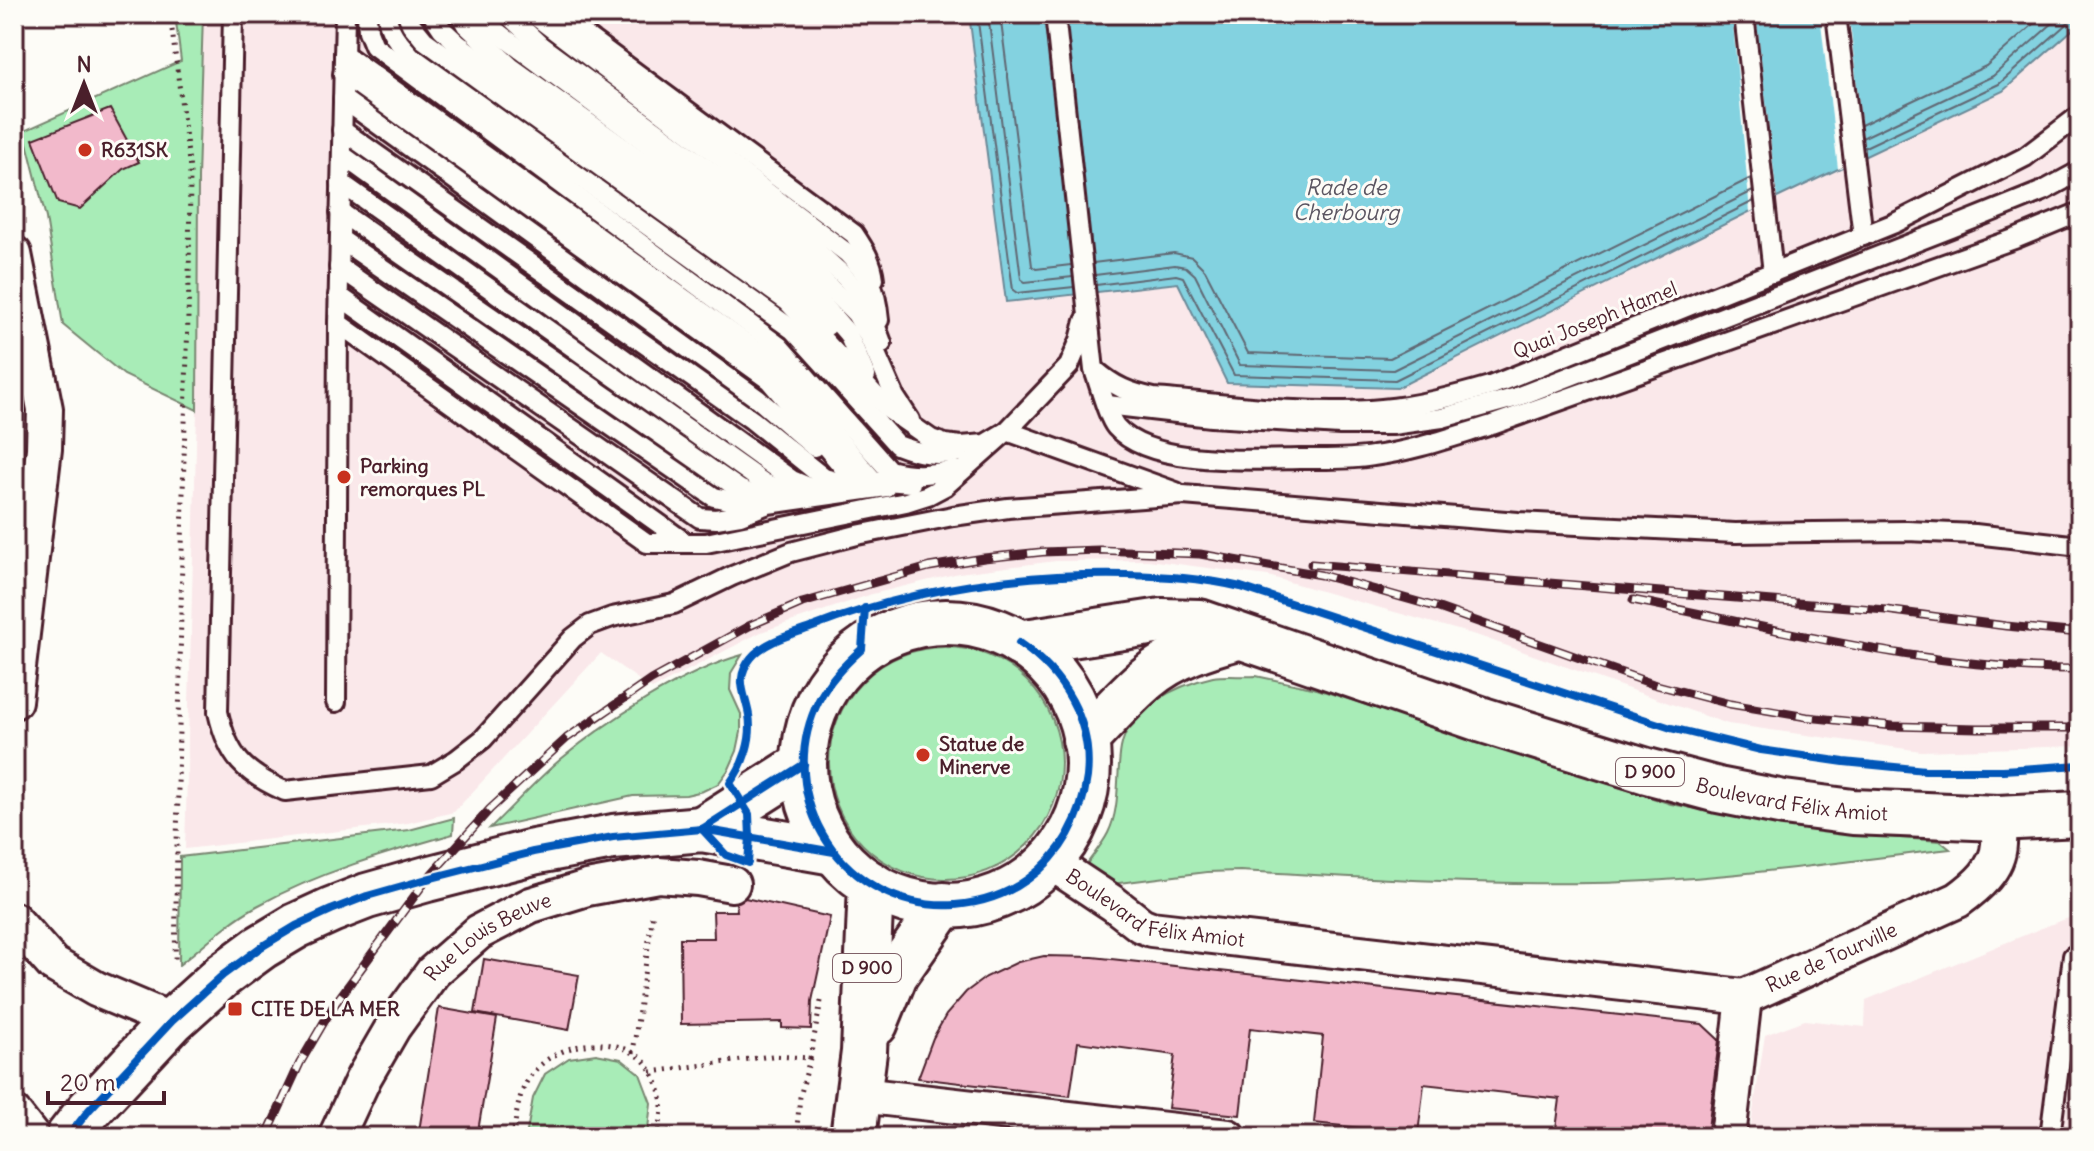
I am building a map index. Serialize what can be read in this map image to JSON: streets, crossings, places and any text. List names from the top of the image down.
{
  "streets": {
    "main road": ["D 900", "Boulevard Félix Amiot"],
    "street": ["Rue Louis Beuve", "Rue de Tourville"],
    "lane": ["Quai Joseph Hamel"]
  },
  "crossings": [
    ["D 900", "Boulevard Félix Amiot"],
    ["Boulevard Félix Amiot", "Rue de Tourville"]
  ],
  "water": ["Rade de Cherbourg"],
  "places": {
    "other": ["R631SK", "Parking remorques PL", "Statue de Minerve"],
    "transit": ["CITE DE LA MER"]
  },
  "scale_bar": "20 m",
  "north": "top"
}
